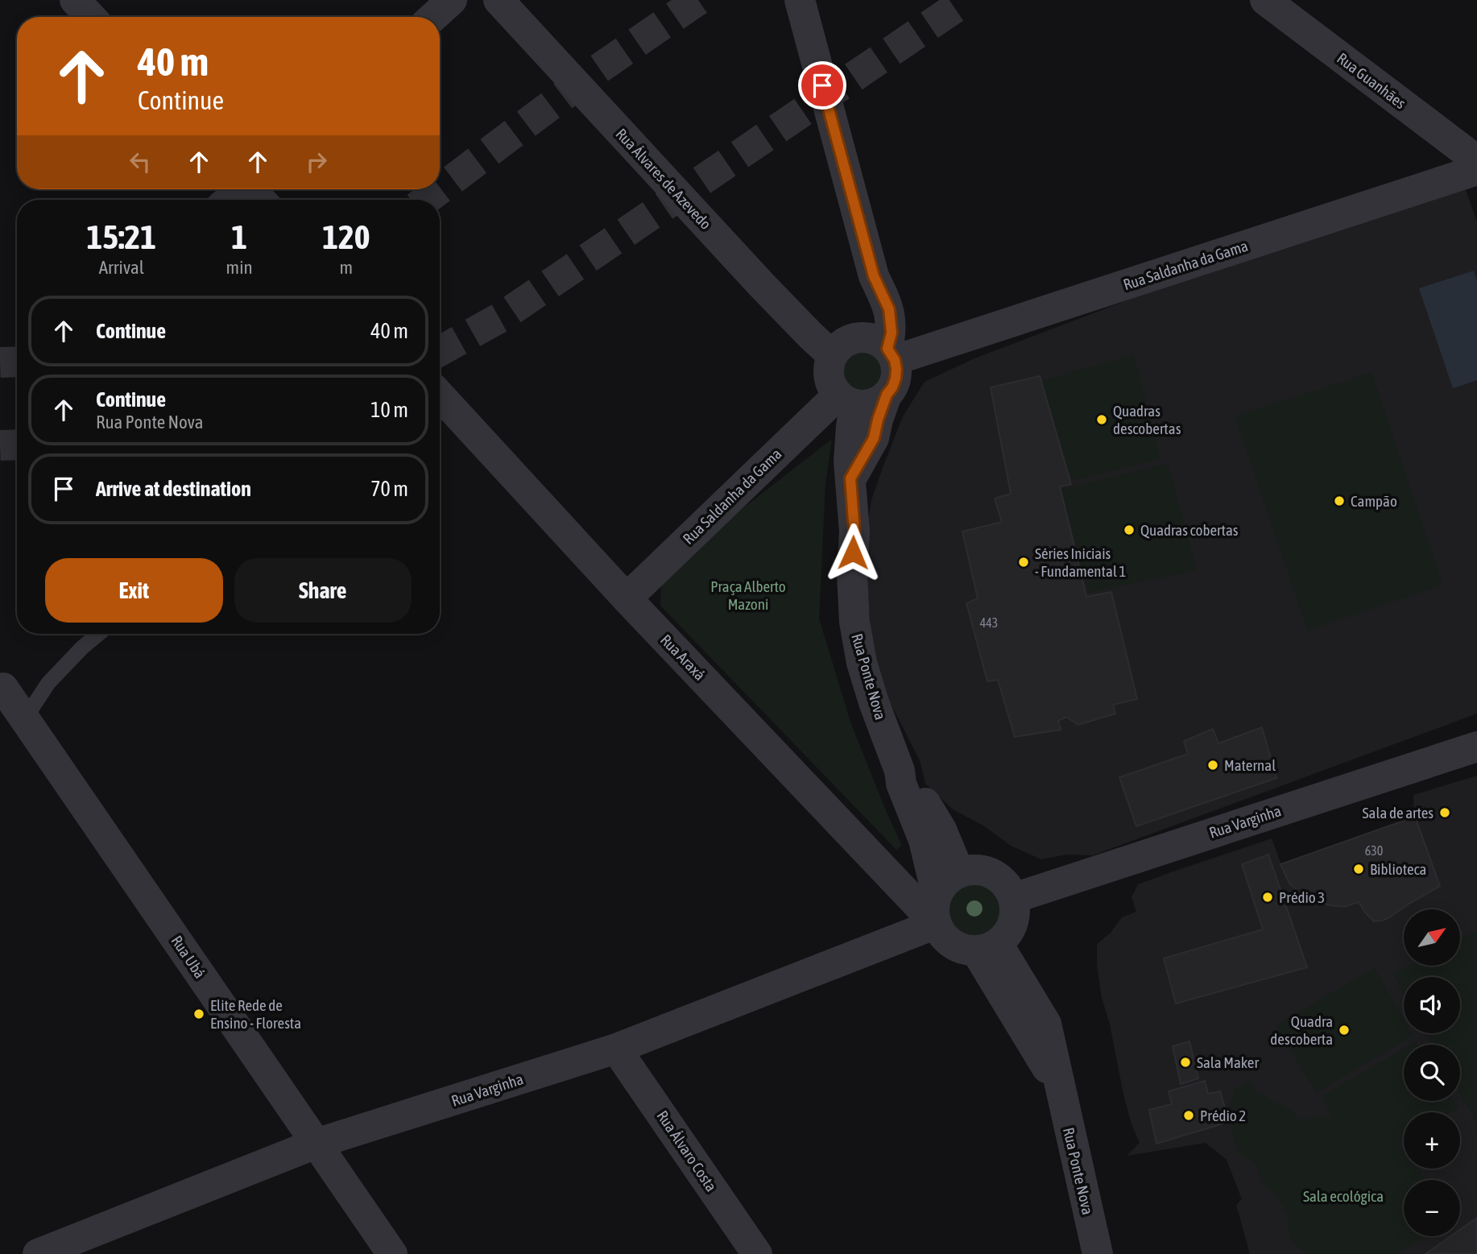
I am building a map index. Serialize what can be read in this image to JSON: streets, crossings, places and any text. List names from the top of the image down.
{
  "streets": {
    "street": [
      "Rua Guanhães",
      "Rua Álvares de Azevedo",
      "Rua Saldanha da Gama",
      "Rua Araxá",
      "Rua Ponte Nova",
      "Rua Varginha",
      "Rua Ubá",
      "Rua Álvaro Costa"
    ]
  },
  "crossings": [
    ["Rua Álvares de Azevedo", "Rua Saldanha da Gama"],
    ["Rua Álvares de Azevedo", "Rua Ponte Nova"],
    ["Rua Saldanha da Gama", "Rua Araxá"],
    ["Rua Saldanha da Gama", "Rua Ponte Nova"],
    ["Rua Araxá", "Rua Ponte Nova"],
    ["Rua Araxá", "Rua Varginha"],
    ["Rua Ponte Nova", "Rua Varginha"],
    ["Rua Varginha", "Rua Ubá"],
    ["Rua Varginha", "Rua Álvaro Costa"]
  ],
  "parks": ["Praça Alberto Mazoni", "Sala ecológica"],
  "places": [
    "Quadras descobertas",
    "Campão",
    "Quadras cobertas",
    "Séries Iniciais - Fundamental 1",
    "Maternal",
    "Sala de artes",
    "Biblioteca",
    "Prédio 3",
    "Elite Rede de Ensino - Floresta",
    "Quadra descoberta",
    "Sala Maker",
    "Prédio 2"
  ],
  "house_numbers": ["443", "630"],
  "north": "top right",
  "page": {
    "turn": ["40 m", "Continue"],
    "eta": [
      "15:21",
      "Arrival",
      "1",
      "min",
      "120",
      "m"
    ],
    "list": [
      {
        "name": "Continue",
        "value": "40 m"
      },
      {
        "name": "Continue",
        "note": "Rua Ponte Nova",
        "value": "10 m"
      },
      {
        "name": "Arrive at destination",
        "value": "70 m"
      }
    ],
    "buttons": ["Exit", "Share"],
    "map_buttons": ["+", "−"]
  }
}
